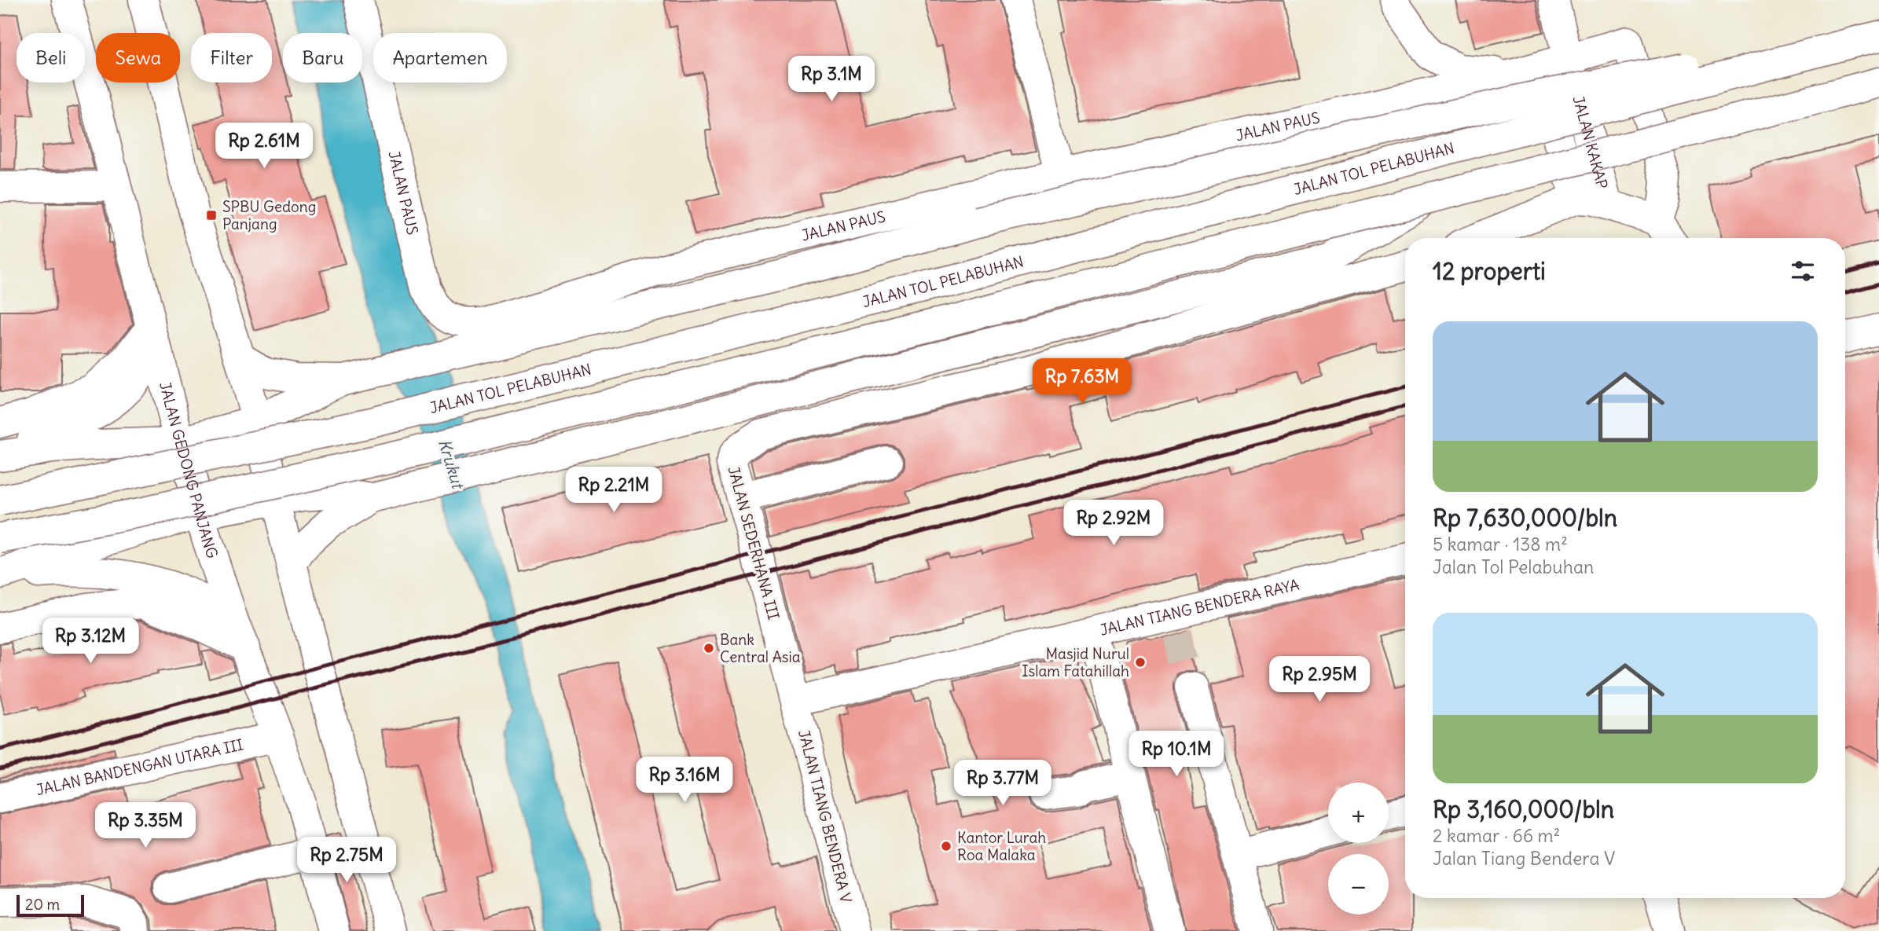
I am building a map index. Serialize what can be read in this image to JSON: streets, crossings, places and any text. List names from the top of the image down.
{
  "streets": {
    "main road": [
      "JALAN PAUS",
      "JALAN KAKAP",
      "JALAN TOL PELABUHAN",
      "JALAN GEDONG PANJANG",
      "JALAN SEDERHANA III",
      "JALAN TIANG BENDERA RAYA",
      "JALAN BANDENGAN UTARA III",
      "JALAN TIANG BENDERA V"
    ]
  },
  "crossings": [
    ["JALAN PAUS", "JALAN KAKAP"],
    ["JALAN GEDONG PANJANG", "JALAN BANDENGAN UTARA III"],
    ["JALAN SEDERHANA III", "JALAN TIANG BENDERA RAYA"],
    ["JALAN SEDERHANA III", "JALAN TIANG BENDERA V"],
    ["JALAN TIANG BENDERA RAYA", "JALAN TIANG BENDERA V"]
  ],
  "water": ["Krukut"],
  "places": {
    "transit": ["SPBU Gedong Panjang"],
    "other": ["Bank Central Asia", "Masjid Nurul Islam Fatahillah", "Kantor Lurah Roa Malaka"]
  },
  "scale_bar": "20 m",
  "page": {
    "chip": [
      "Beli",
      "Sewa",
      "Filter",
      "Baru",
      "Apartemen"
    ],
    "price": [
      "Rp 3.1M",
      "Rp 2.61M",
      "Rp 7.63M",
      "Rp 2.21M",
      "Rp 2.92M",
      "Rp 3.12M",
      "Rp 2.95M",
      "Rp 10.1M",
      "Rp 3.16M",
      "Rp 3.77M",
      "Rp 3.35M",
      "Rp 2.75M"
    ],
    "heading": "12 properti",
    "list": [
      {
        "name": "Rp 7,630,000/bln",
        "note": "5 kamar · 138 m² · Jalan Tol Pelabuhan"
      },
      {
        "name": "Rp 3,160,000/bln",
        "note": "2 kamar · 66 m² · Jalan Tiang Bendera V"
      }
    ],
    "map_buttons": ["+", "−"],
    "scale": "20 m"
  }
}
